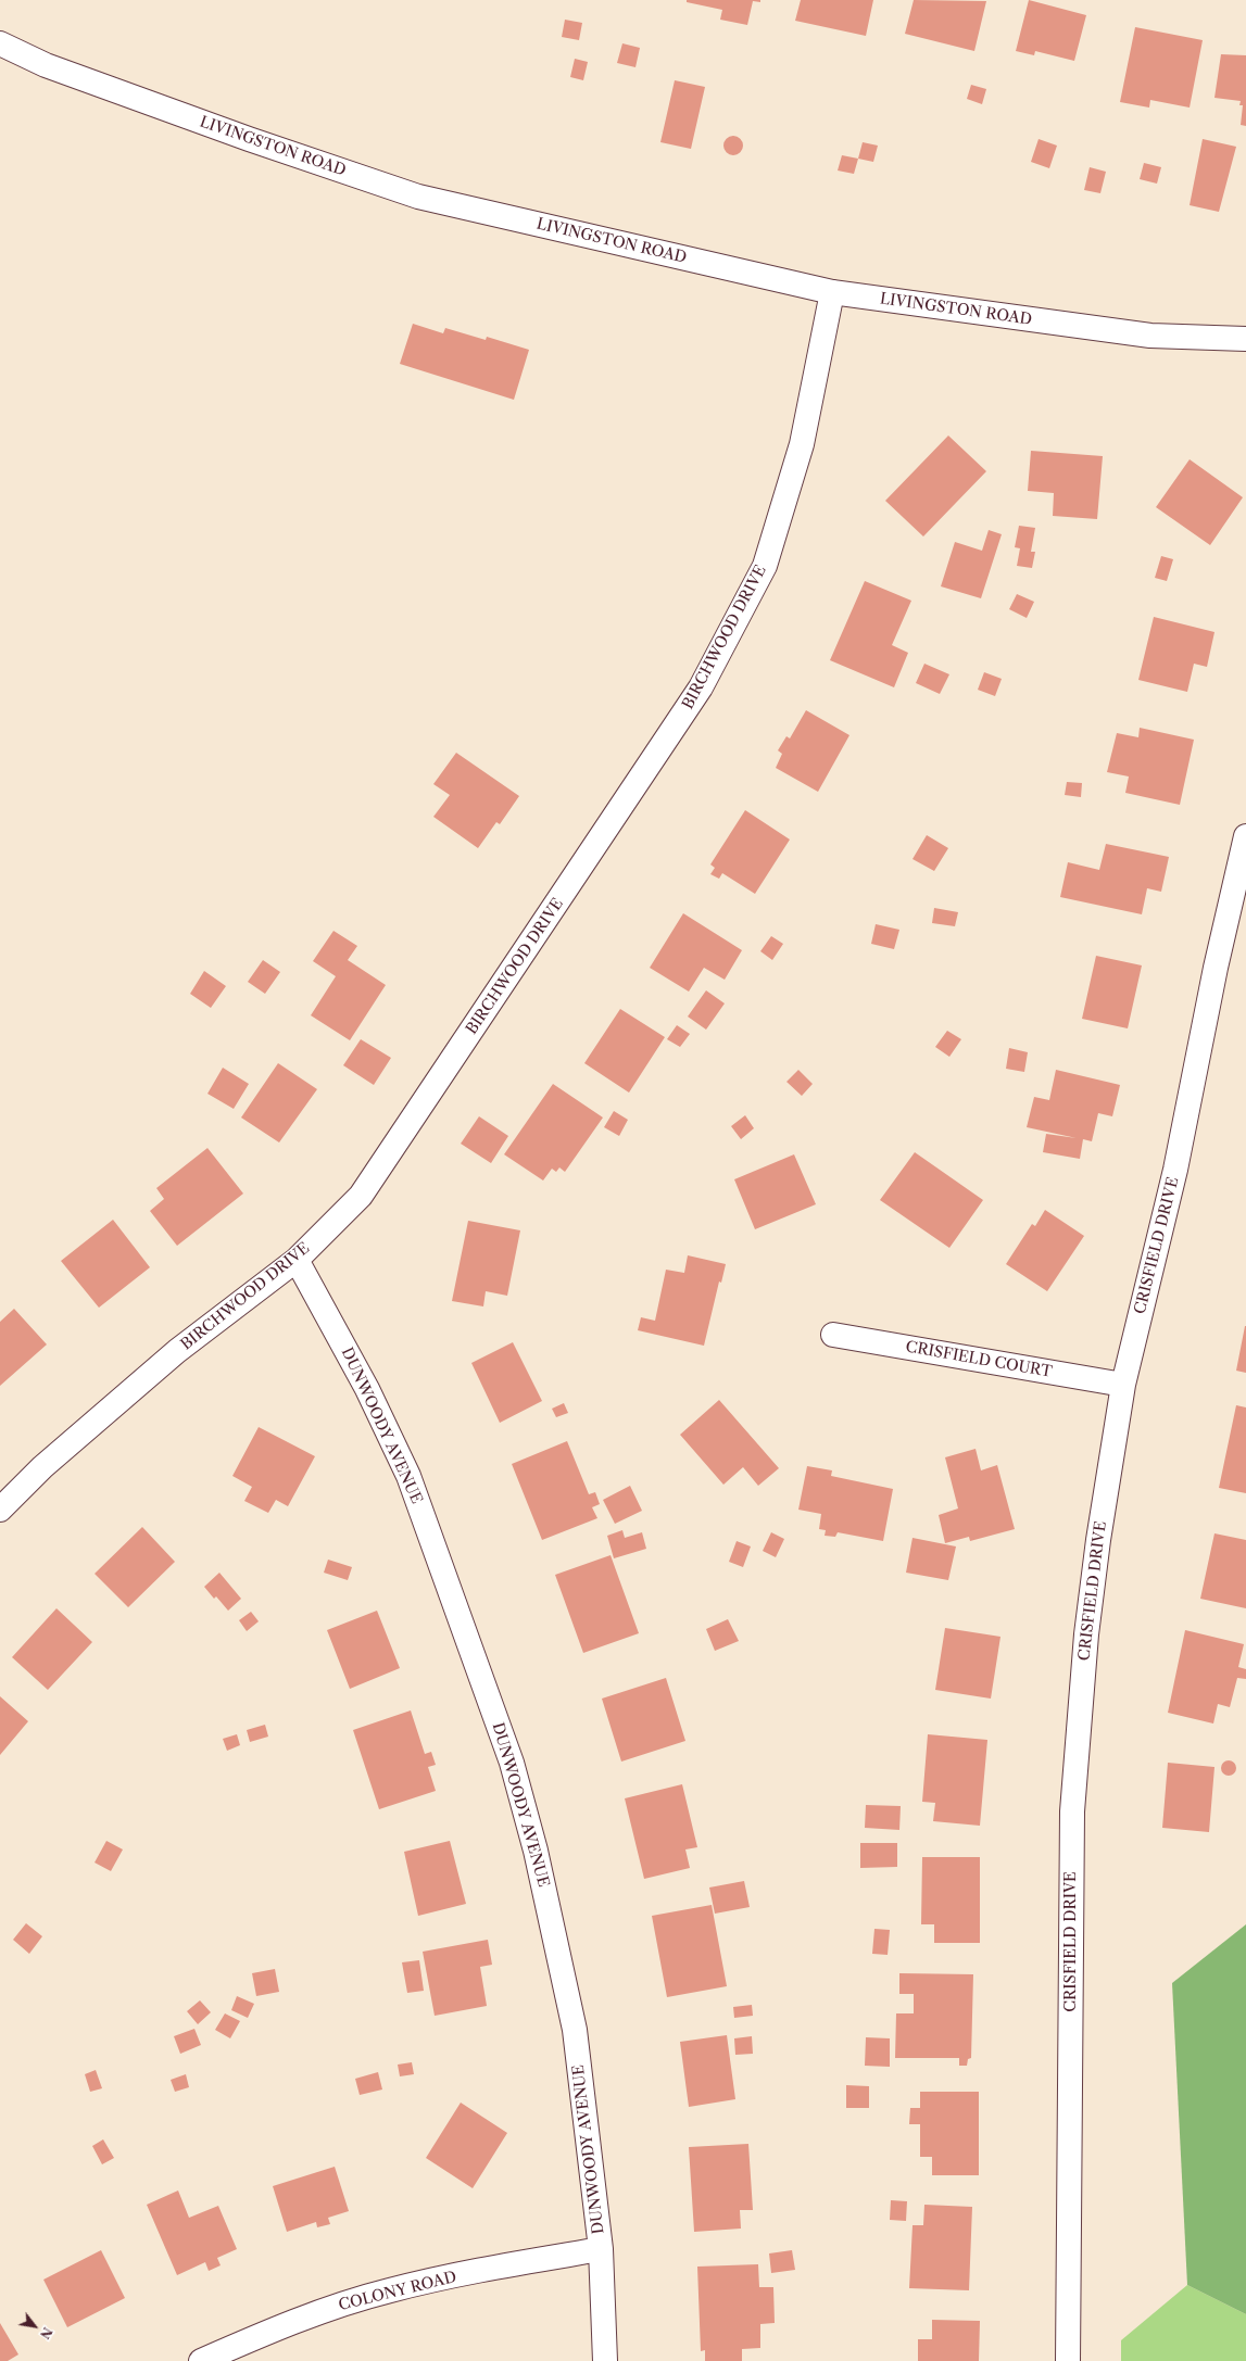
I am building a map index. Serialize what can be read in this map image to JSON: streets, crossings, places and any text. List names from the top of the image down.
{
  "streets": {
    "street": [
      "LIVINGSTON ROAD",
      "BIRCHWOOD DRIVE",
      "CRISFIELD DRIVE",
      "CRISFIELD COURT",
      "DUNWOODY AVENUE",
      "COLONY ROAD"
    ]
  },
  "crossings": [
    ["LIVINGSTON ROAD", "BIRCHWOOD DRIVE"],
    ["BIRCHWOOD DRIVE", "DUNWOODY AVENUE"],
    ["CRISFIELD DRIVE", "CRISFIELD COURT"],
    ["DUNWOODY AVENUE", "COLONY ROAD"]
  ],
  "north": "bottom right"
}
